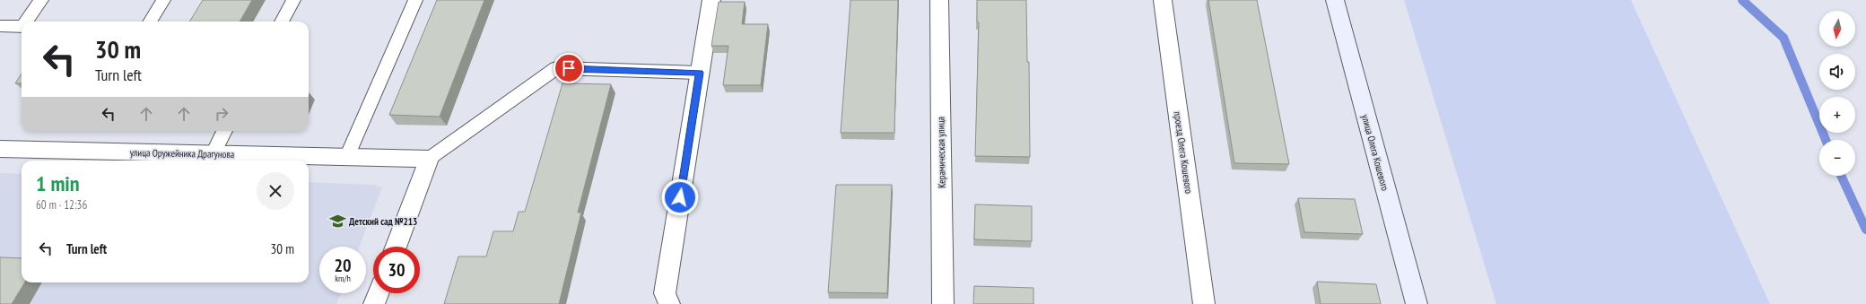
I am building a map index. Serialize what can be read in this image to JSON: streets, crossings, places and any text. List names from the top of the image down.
{
  "streets": {
    "main road": ["улица Олега Кошевого"],
    "street": ["Керамическая улица", "проезд Олега Кошевого", "улица Оружейника Драгунова"]
  },
  "places": {
    "school or university": ["Детский сад №213"]
  },
  "north": "bottom",
  "page": {
    "map_buttons": ["+", "−"],
    "turn": ["30 m", "Turn left"],
    "heading": ["1 min", "60 m · 12:36"],
    "list": [
      {
        "name": "Turn left",
        "value": "30 m"
      }
    ],
    "speed": "20 km/h",
    "limit": "30"
  }
}
